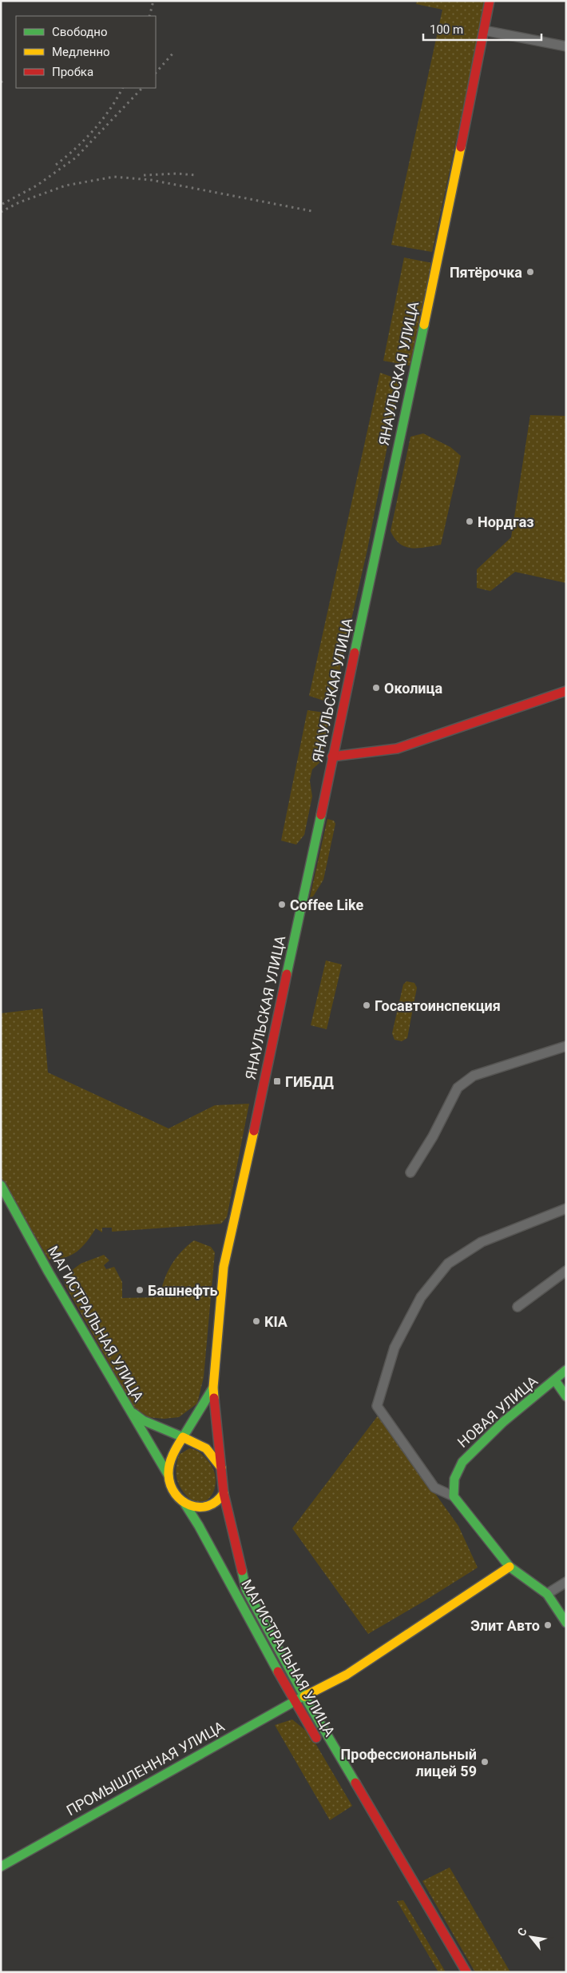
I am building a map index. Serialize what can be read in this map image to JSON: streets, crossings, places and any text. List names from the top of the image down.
{
  "streets": {
    "main road": [
      "ЯНАУЛЬСКАЯ УЛИЦА",
      "МАГИСТРАЛЬНАЯ УЛИЦА",
      "НОВАЯ УЛИЦА",
      "ПРОМЫШЛЕННАЯ УЛИЦА"
    ]
  },
  "crossings": [
    ["ЯНАУЛЬСКАЯ УЛИЦА", "МАГИСТРАЛЬНАЯ УЛИЦА"],
    ["МАГИСТРАЛЬНАЯ УЛИЦА", "ПРОМЫШЛЕННАЯ УЛИЦА"]
  ],
  "places": {
    "other": [
      "Пятёрочка",
      "Нордгаз",
      "Околица",
      "Coffee Like",
      "Госавтоинспекция",
      "Башнефть",
      "KIA",
      "Элит Авто",
      "Профессиональный лицей 59"
    ],
    "transit": ["ГИБДД"]
  },
  "legend": ["Свободно", "Медленно", "Пробка"],
  "scale_bar": "100 m",
  "north": "top left"
}
